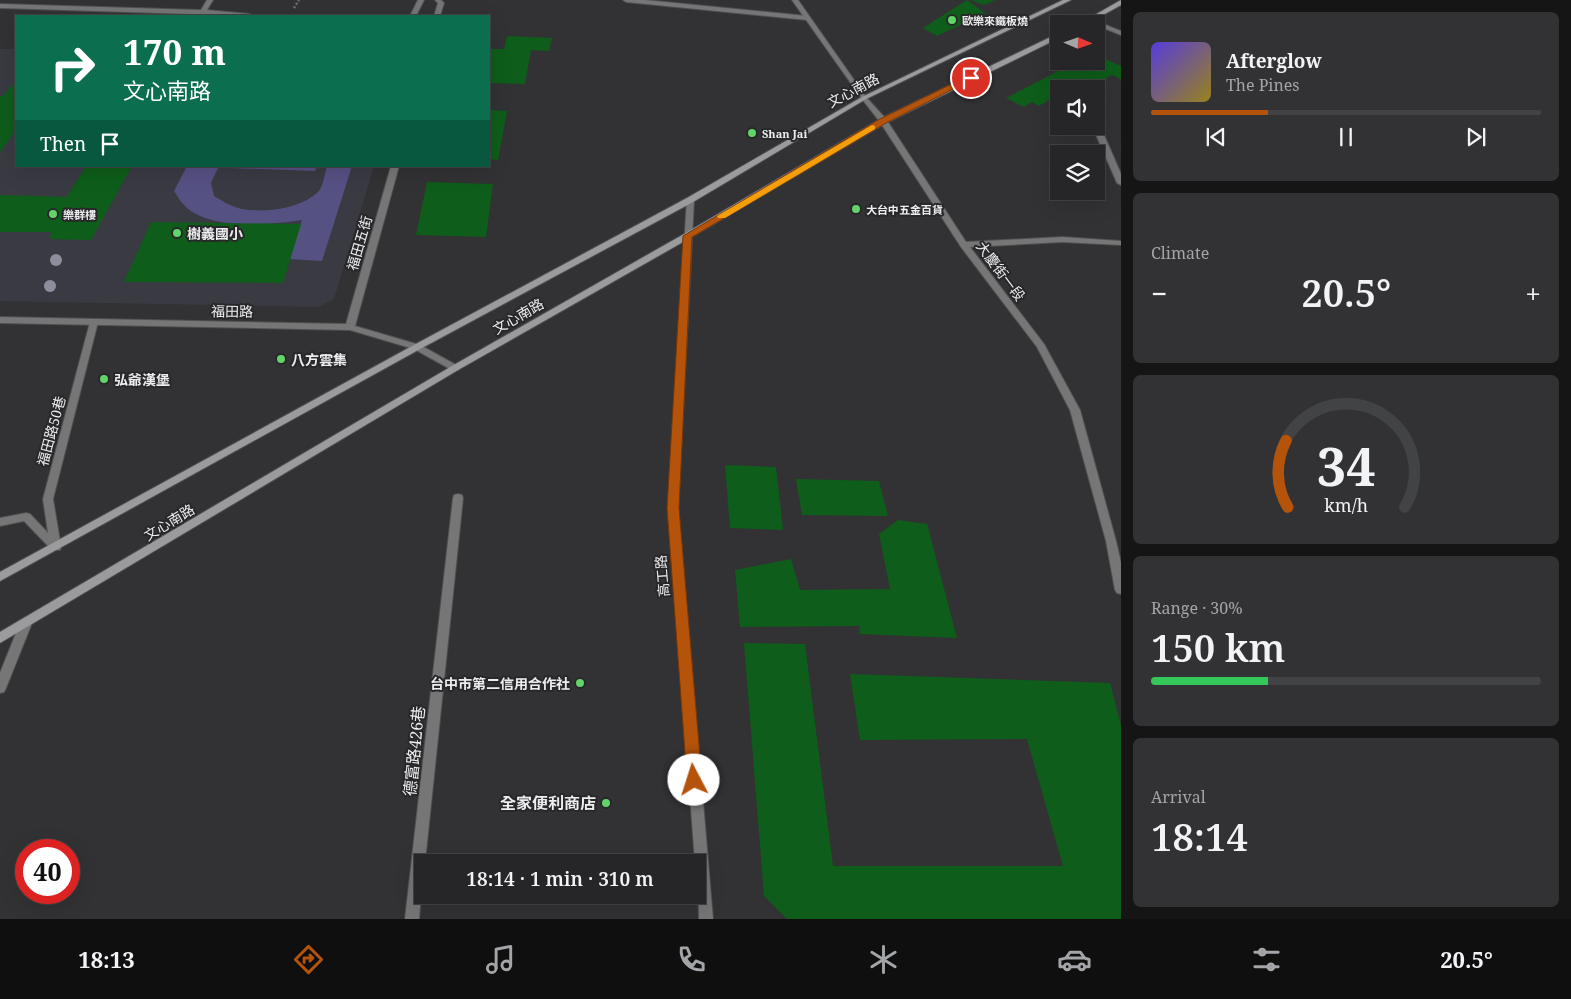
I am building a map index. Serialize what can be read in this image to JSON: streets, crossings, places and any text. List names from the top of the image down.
{
  "streets": {
    "main road": ["文心南路"],
    "street": [
      "福田五街",
      "大慶街一段",
      "福田路",
      "福田路50巷",
      "高工路",
      "德富路426巷"
    ]
  },
  "crossings": [
    ["文心南路", "大慶街一段"],
    ["文心南路", "福田路"],
    ["文心南路", "福田路50巷"],
    ["文心南路", "高工路"],
    ["福田五街", "福田路"],
    ["福田路", "福田路50巷"]
  ],
  "places": [
    "歐樂來鐵板燒",
    "Shan Jai",
    "大台中五金百貨",
    "樂群樓",
    "樹義國小",
    "八方雲集",
    "弘爺漢堡",
    "台中市第二信用合作社",
    "全家便利商店"
  ],
  "north": "right",
  "page": {
    "turn": ["170 m", "文心南路"],
    "song": ["Afterglow", "The Pines"],
    "then": "Then",
    "tile": [
      "Climate",
      ["Range · 30%", "150 km"],
      ["Arrival", "18:14"]
    ],
    "heat": ["−", "20.5°", "+"],
    "limit": "40",
    "trip": "18:14 · 1 min · 310 m",
    "tabs": ["18:13", "20.5°"],
    "gauge": ["34", "km/h"]
  }
}
